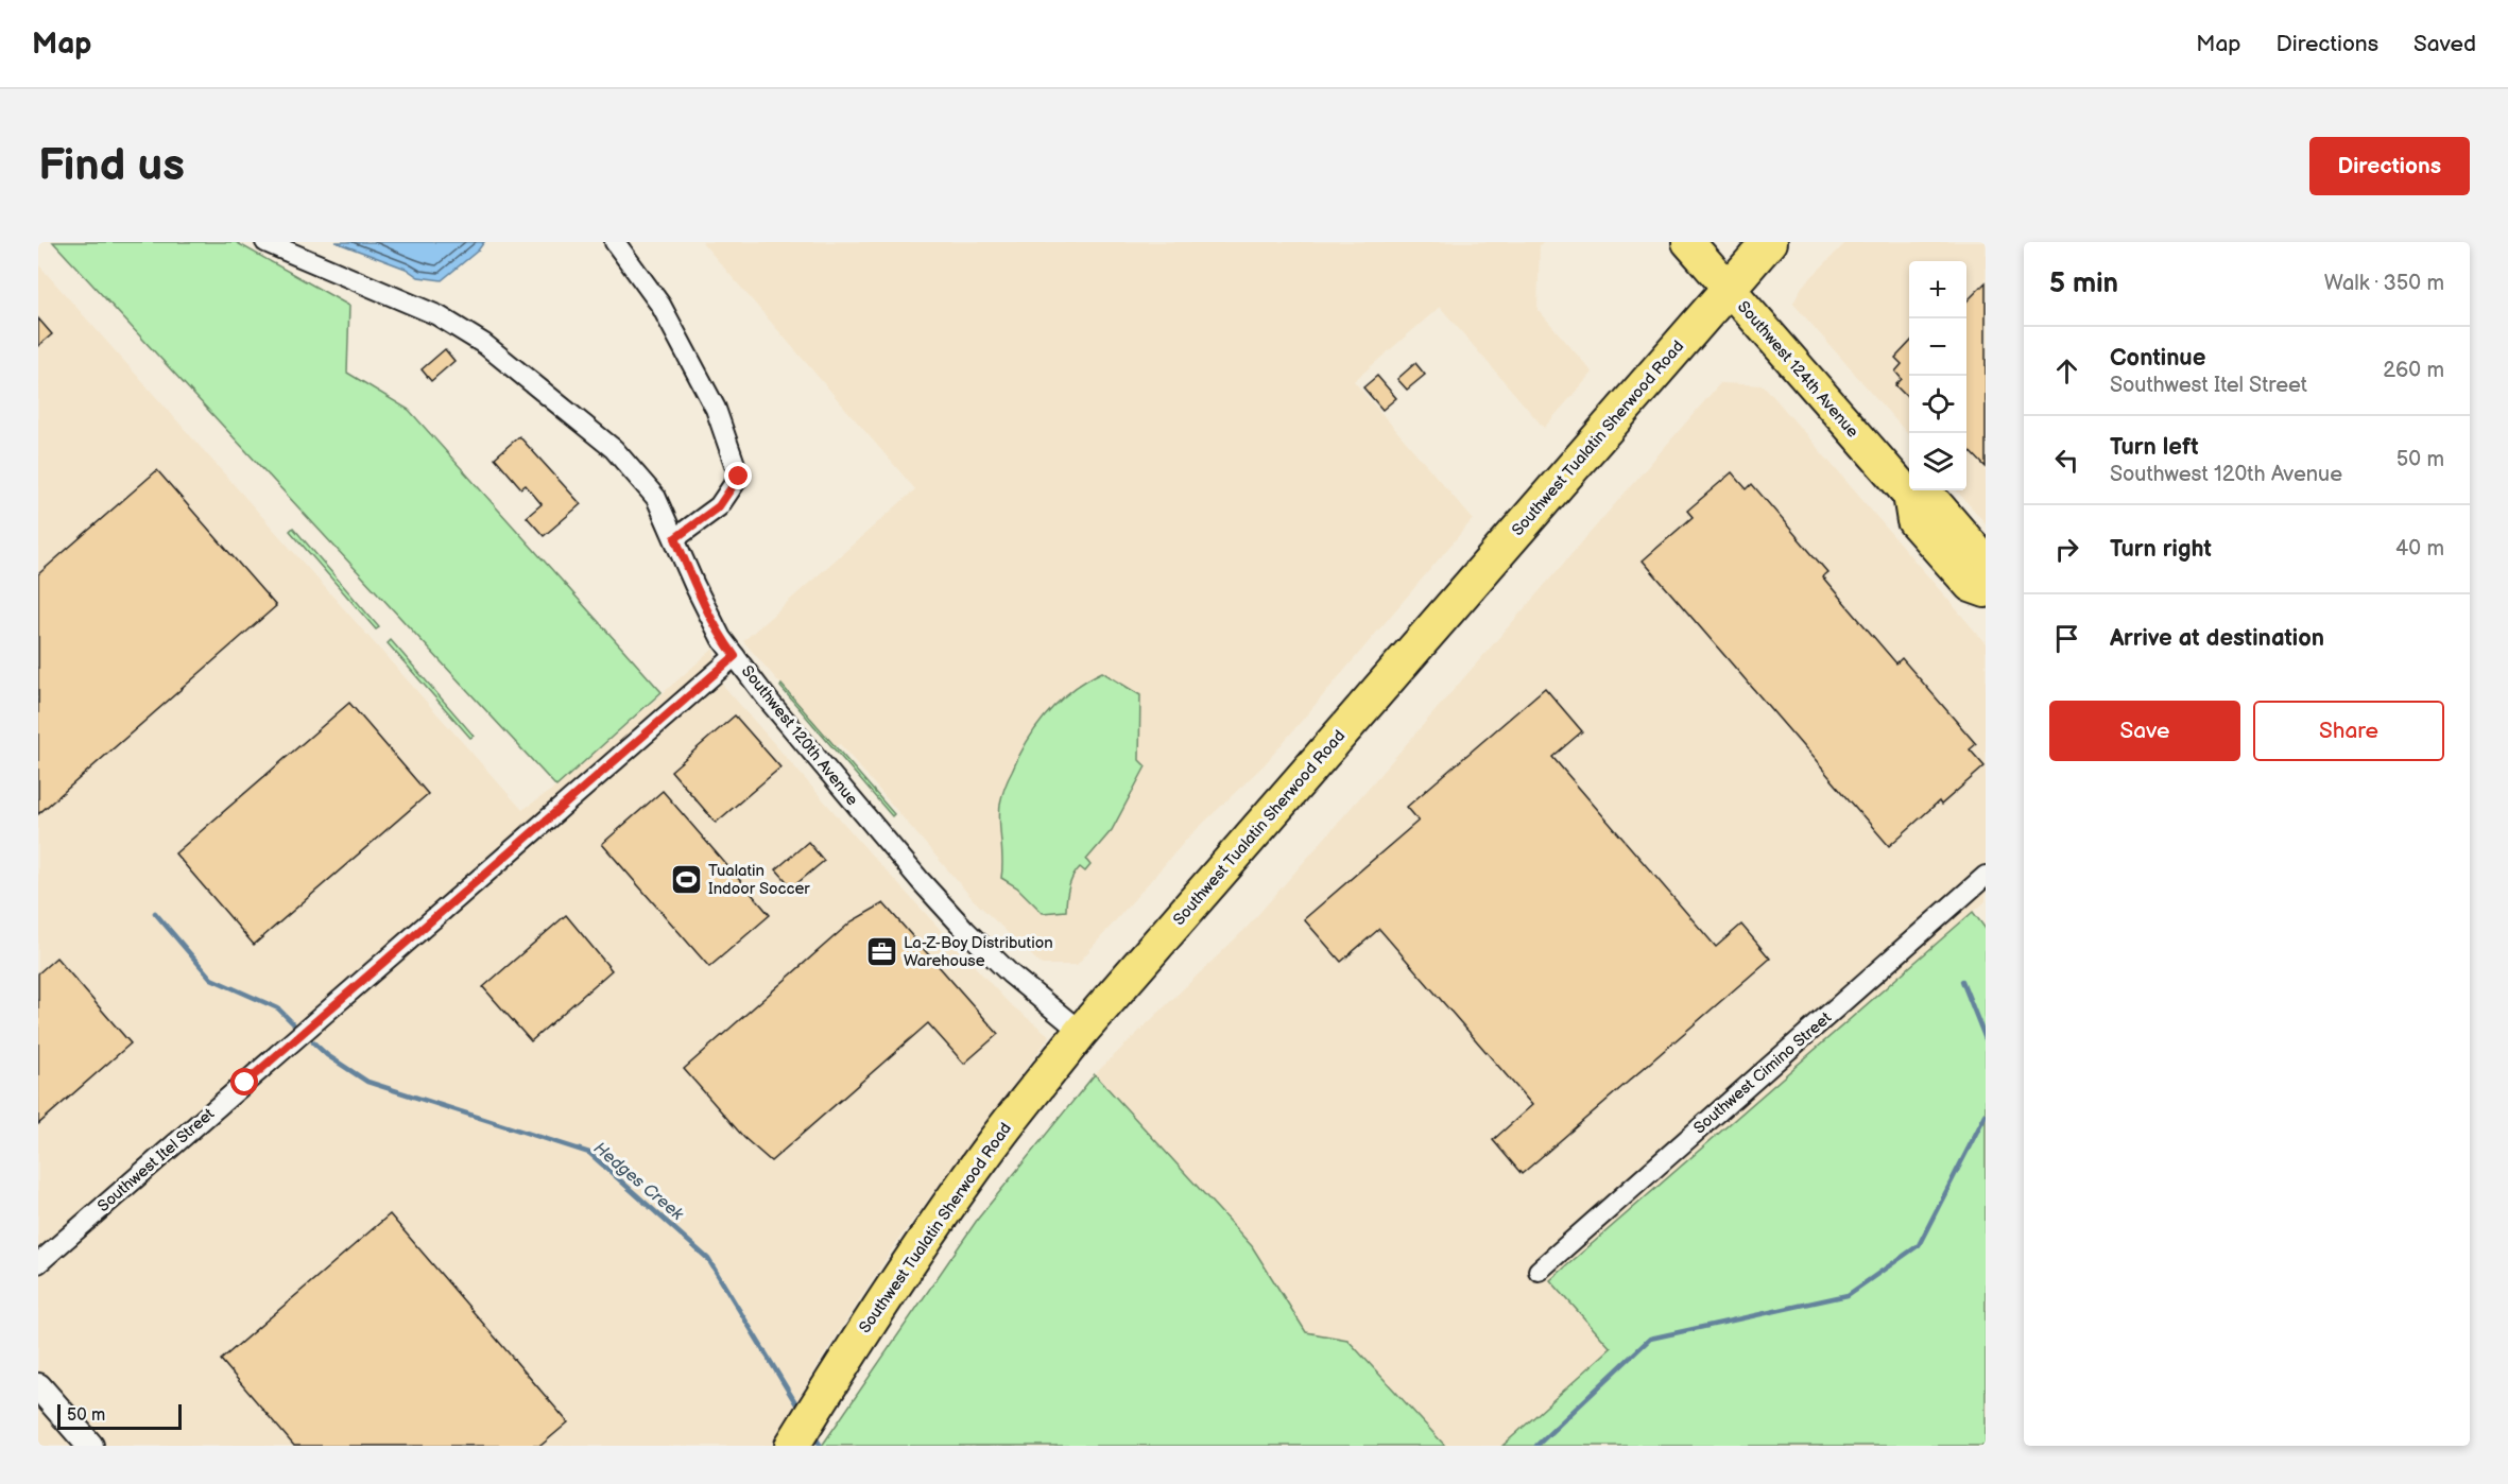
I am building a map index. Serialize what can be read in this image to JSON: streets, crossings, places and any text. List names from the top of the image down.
{
  "streets": {
    "highway": ["Southwest Tualatin Sherwood Road"],
    "main road": ["Southwest 124th Avenue"],
    "street": ["Southwest 120th Avenue", "Southwest Cimino Street", "Southwest Itel Street"]
  },
  "crossings": [
    ["Southwest 124th Avenue", "Southwest Tualatin Sherwood Road"],
    ["Southwest Tualatin Sherwood Road", "Southwest 120th Avenue"],
    ["Southwest 120th Avenue", "Southwest Itel Street"]
  ],
  "water": ["Hedges Creek"],
  "places": {
    "sports": ["Tualatin Indoor Soccer"],
    "office": ["La-Z-Boy Distribution Warehouse"]
  },
  "scale_bar": "50 m",
  "page": {
    "header": "Map",
    "nav": ["Map", "Directions", "Saved"],
    "buttons": [
      "Directions",
      ["Save", "Share"]
    ],
    "title": "Find us",
    "heading": ["5 min", "Walk · 350 m"],
    "map_buttons": ["+", "−"],
    "list": [
      ["Continue", "Southwest Itel Street", "260 m"],
      ["Turn left", "Southwest 120th Avenue", "50 m"],
      ["Turn right", "40 m"],
      "Arrive at destination"
    ],
    "scale": "50 m"
  }
}
